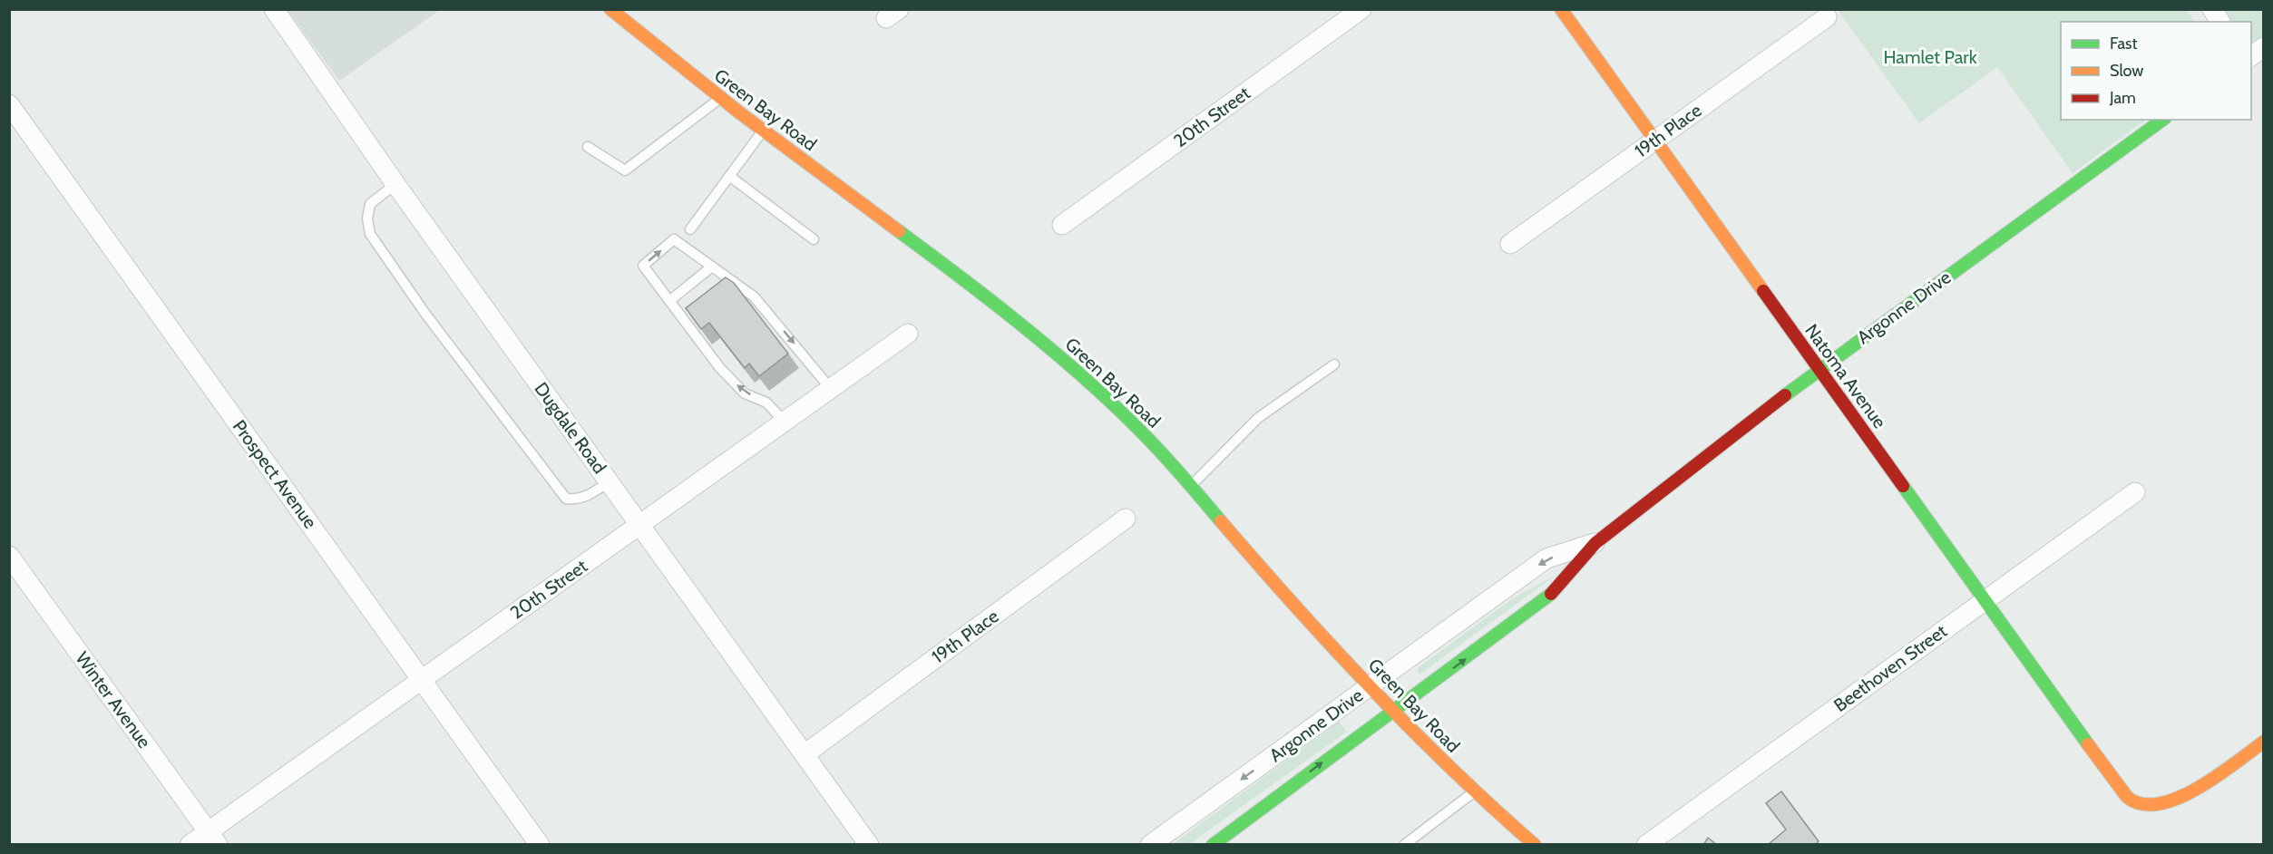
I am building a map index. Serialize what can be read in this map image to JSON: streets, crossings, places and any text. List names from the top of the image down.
{
  "streets": {
    "street": [
      "Green Bay Road",
      "20th Street",
      "19th Place",
      "Argonne Drive",
      "Natoma Avenue",
      "Dugdale Road",
      "Prospect Avenue",
      "Beethoven Street",
      "Winter Avenue"
    ]
  },
  "crossings": [
    ["Green Bay Road", "Argonne Drive"],
    ["20th Street", "Dugdale Road"],
    ["20th Street", "Prospect Avenue"],
    ["20th Street", "Winter Avenue"],
    ["19th Place", "Natoma Avenue"],
    ["19th Place", "Dugdale Road"],
    ["Argonne Drive", "Natoma Avenue"],
    ["Natoma Avenue", "Beethoven Street"]
  ],
  "parks": ["Hamlet Park"],
  "legend": ["Fast", "Slow", "Jam"]
}
